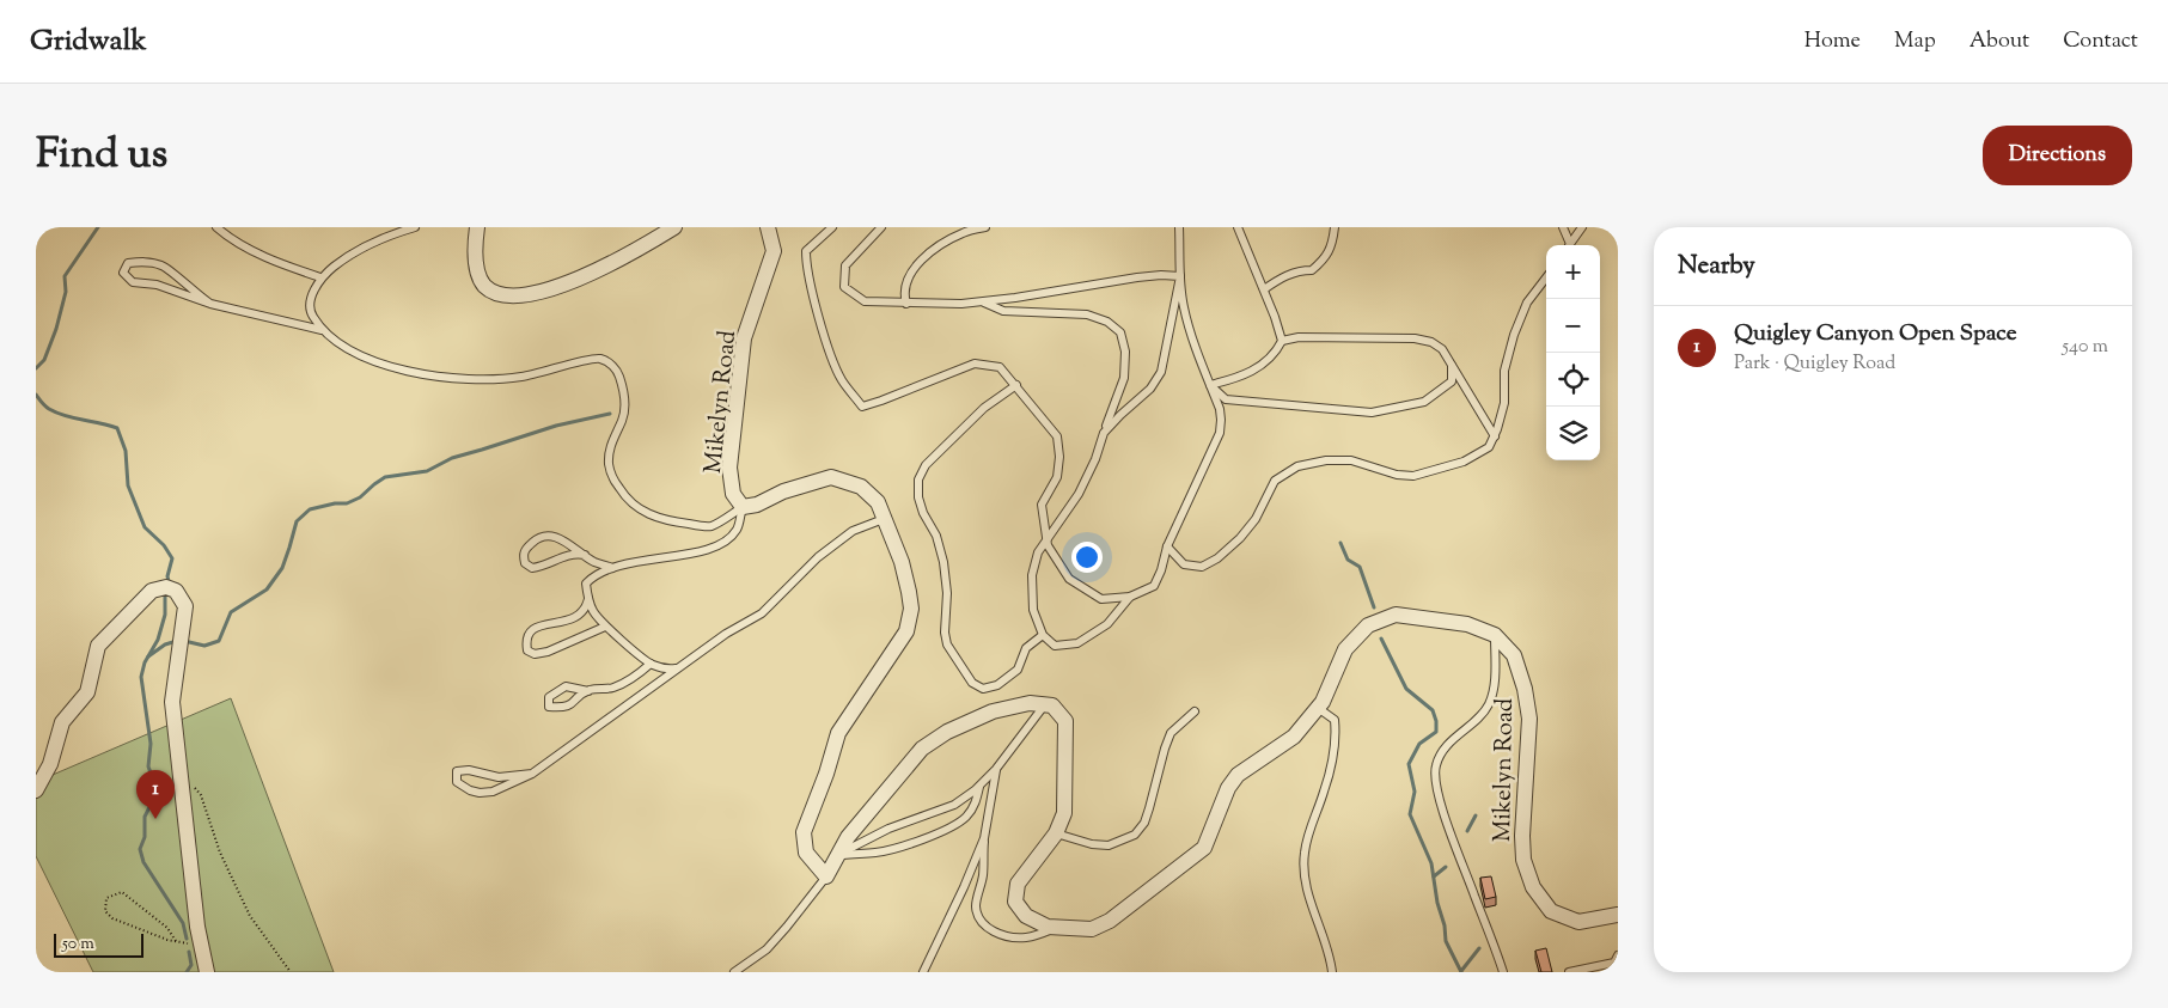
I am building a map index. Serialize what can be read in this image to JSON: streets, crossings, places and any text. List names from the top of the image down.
{
  "streets": {
    "street": ["Mikelyn Road"]
  },
  "scale_bar": "50 m",
  "page": {
    "header": "Gridwalk",
    "nav": [
      "Home",
      "Map",
      "About",
      "Contact"
    ],
    "title": "Find us",
    "buttons": "Directions",
    "heading": "Nearby",
    "map_buttons": ["+", "−"],
    "list": [
      {
        "mark": "1",
        "name": "Quigley Canyon Open Space",
        "note": "Park · Quigley Road",
        "value": "540 m"
      }
    ],
    "pins": "1",
    "scale": "50 m"
  }
}
